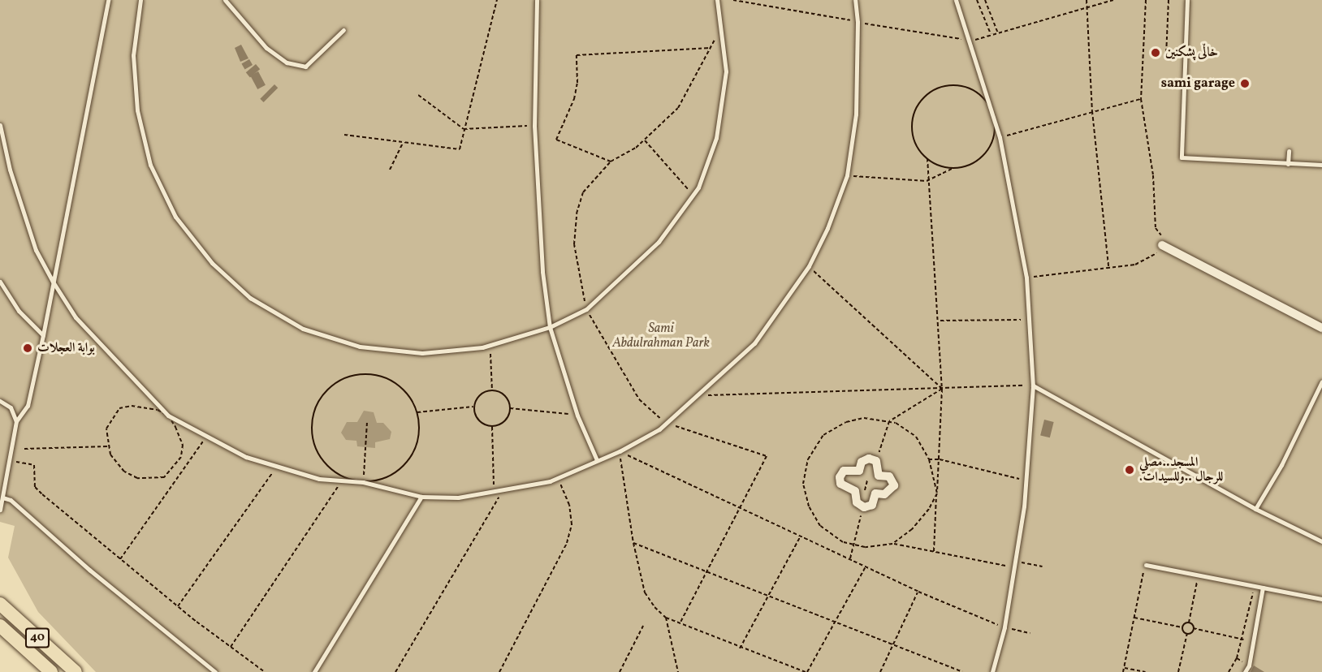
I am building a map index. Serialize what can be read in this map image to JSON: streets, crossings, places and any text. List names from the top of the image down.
{
  "streets": {
    "main road": ["40"]
  },
  "parks": ["Sami Abdulrahman Park"],
  "places": [
    "خاڵی پشکنین",
    "sami garage",
    "بوابة العجلات",
    "المسجد..مصلي .للرجال ..وللسيدات"
  ]
}
